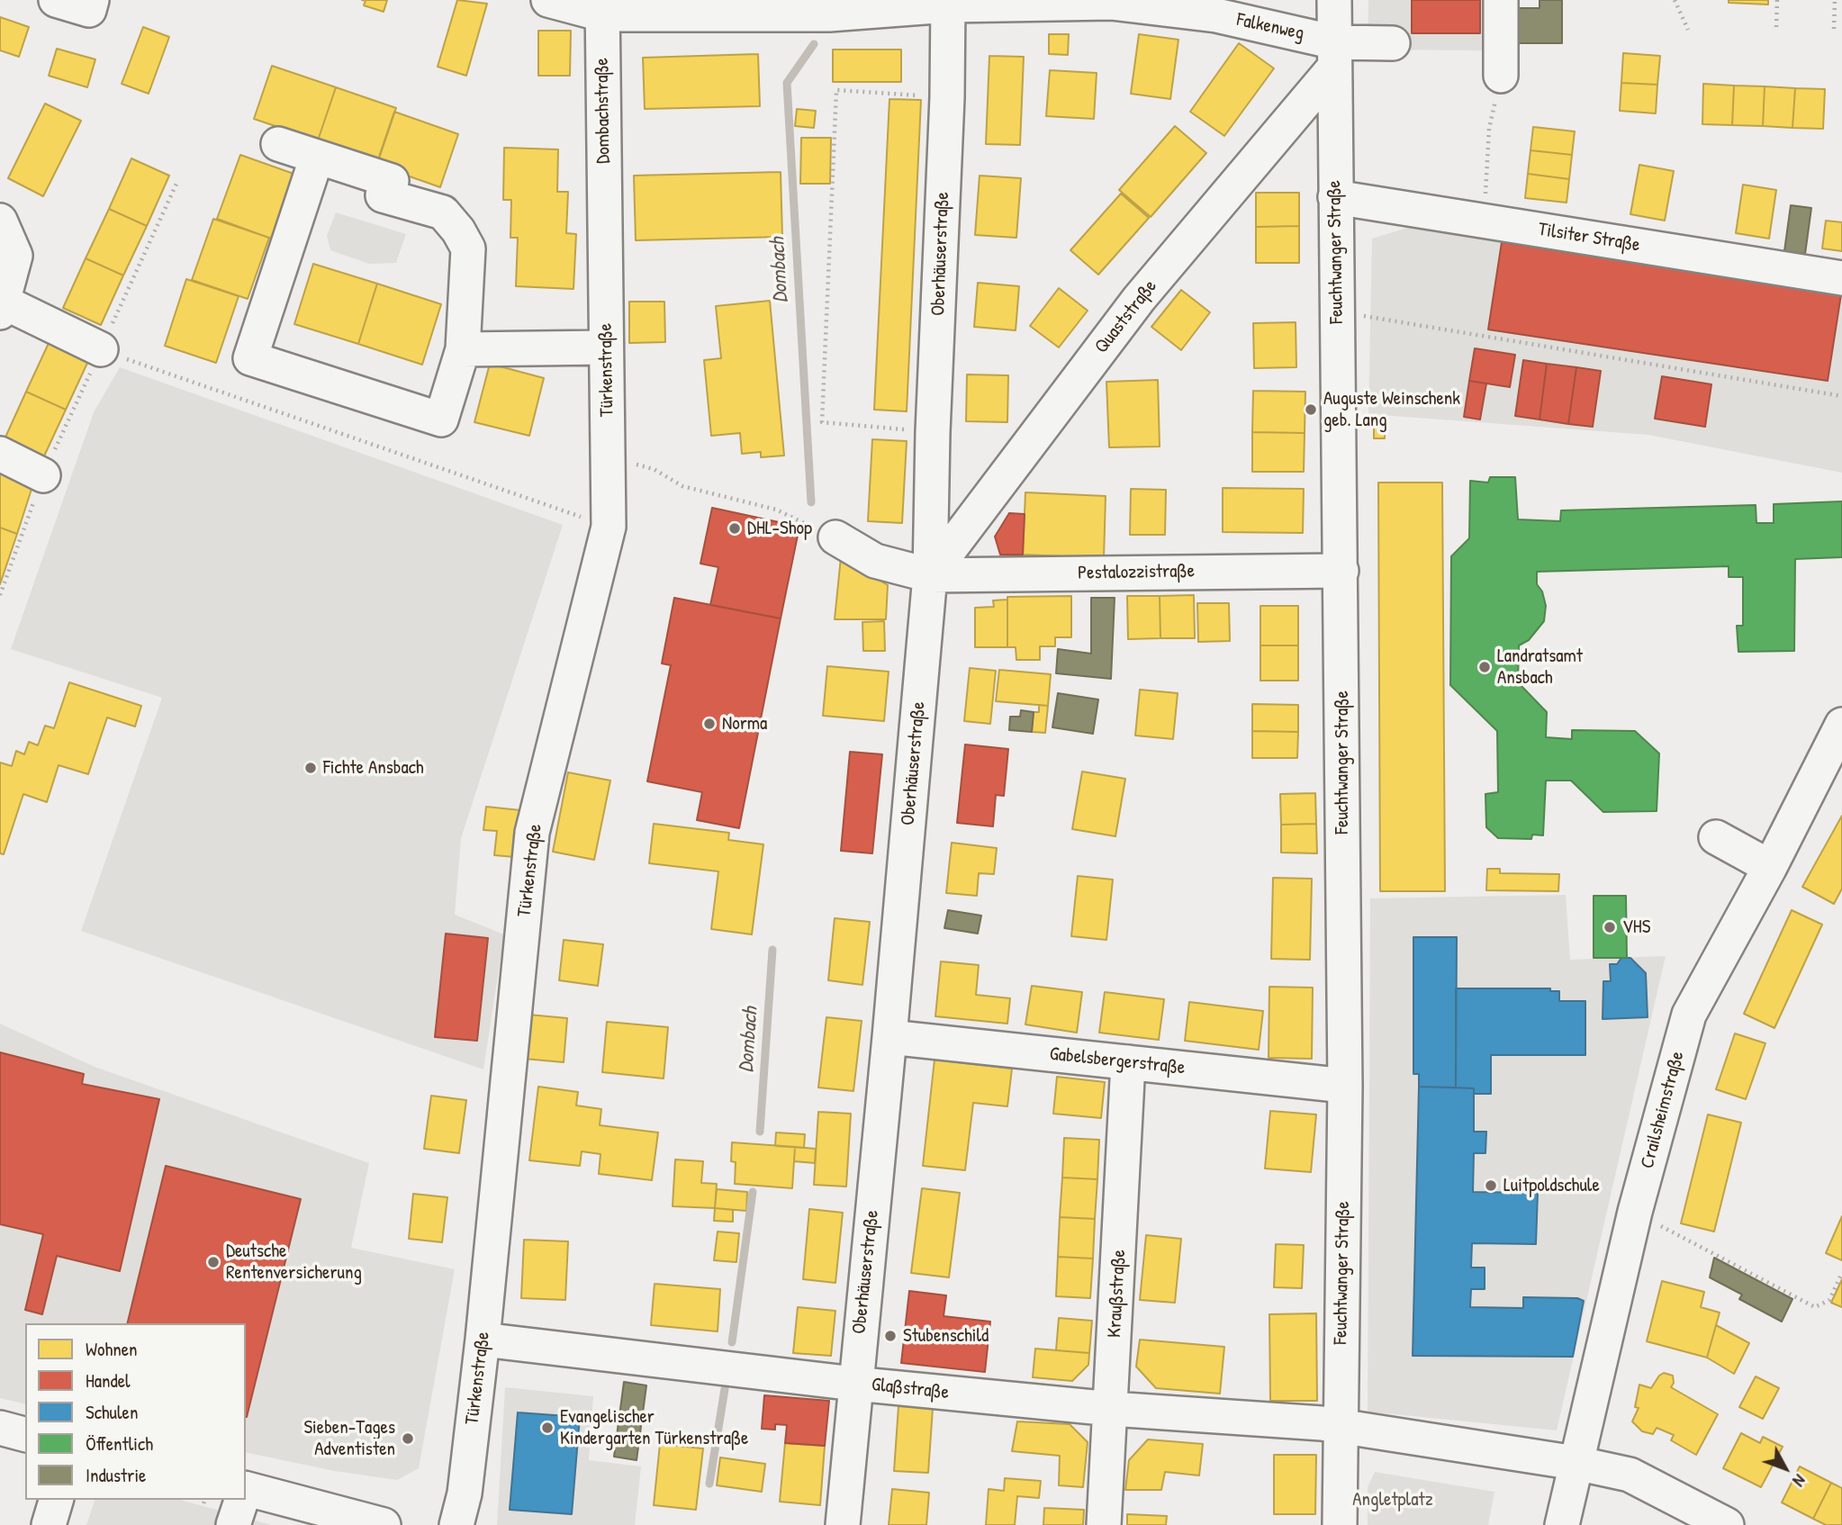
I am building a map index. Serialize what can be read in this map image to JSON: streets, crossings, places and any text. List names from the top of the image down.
{
  "streets": {
    "street": [
      "Falkenweg",
      "Dombachstraße",
      "Tilsiter Straße",
      "Feuchtwanger Straße",
      "Oberhäuserstraße",
      "Quaststraße",
      "Türkenstraße",
      "Pestalozzistraße",
      "Gabelsbergerstraße",
      "Crailsheimstraße",
      "Kraußstraße",
      "Glaßstraße"
    ]
  },
  "crossings": [
    ["Falkenweg", "Dombachstraße"],
    ["Falkenweg", "Feuchtwanger Straße"],
    ["Falkenweg", "Oberhäuserstraße"],
    ["Falkenweg", "Quaststraße"],
    ["Dombachstraße", "Türkenstraße"],
    ["Tilsiter Straße", "Feuchtwanger Straße"],
    ["Feuchtwanger Straße", "Quaststraße"],
    ["Feuchtwanger Straße", "Pestalozzistraße"],
    ["Feuchtwanger Straße", "Gabelsbergerstraße"],
    ["Feuchtwanger Straße", "Glaßstraße"],
    ["Oberhäuserstraße", "Quaststraße"],
    ["Oberhäuserstraße", "Pestalozzistraße"],
    ["Oberhäuserstraße", "Gabelsbergerstraße"],
    ["Oberhäuserstraße", "Glaßstraße"],
    ["Quaststraße", "Pestalozzistraße"],
    ["Türkenstraße", "Glaßstraße"],
    ["Gabelsbergerstraße", "Kraußstraße"],
    ["Kraußstraße", "Glaßstraße"]
  ],
  "water": ["Dombach"],
  "parks": ["Angletplatz"],
  "places": [
    "Auguste Weinschenk geb. Lang",
    "DHL-Shop",
    "Landratsamt Ansbach",
    "Norma",
    "Fichte Ansbach",
    "VHS",
    "Luitpoldschule",
    "Deutsche Rentenversicherung",
    "Stubenschild",
    "Evangelischer Kindergarten Türkenstraße",
    "Sieben-Tages Adventisten"
  ],
  "legend": [
    "Wohnen",
    "Handel",
    "Schulen",
    "Öffentlich",
    "Industrie"
  ],
  "north": "bottom right"
}
